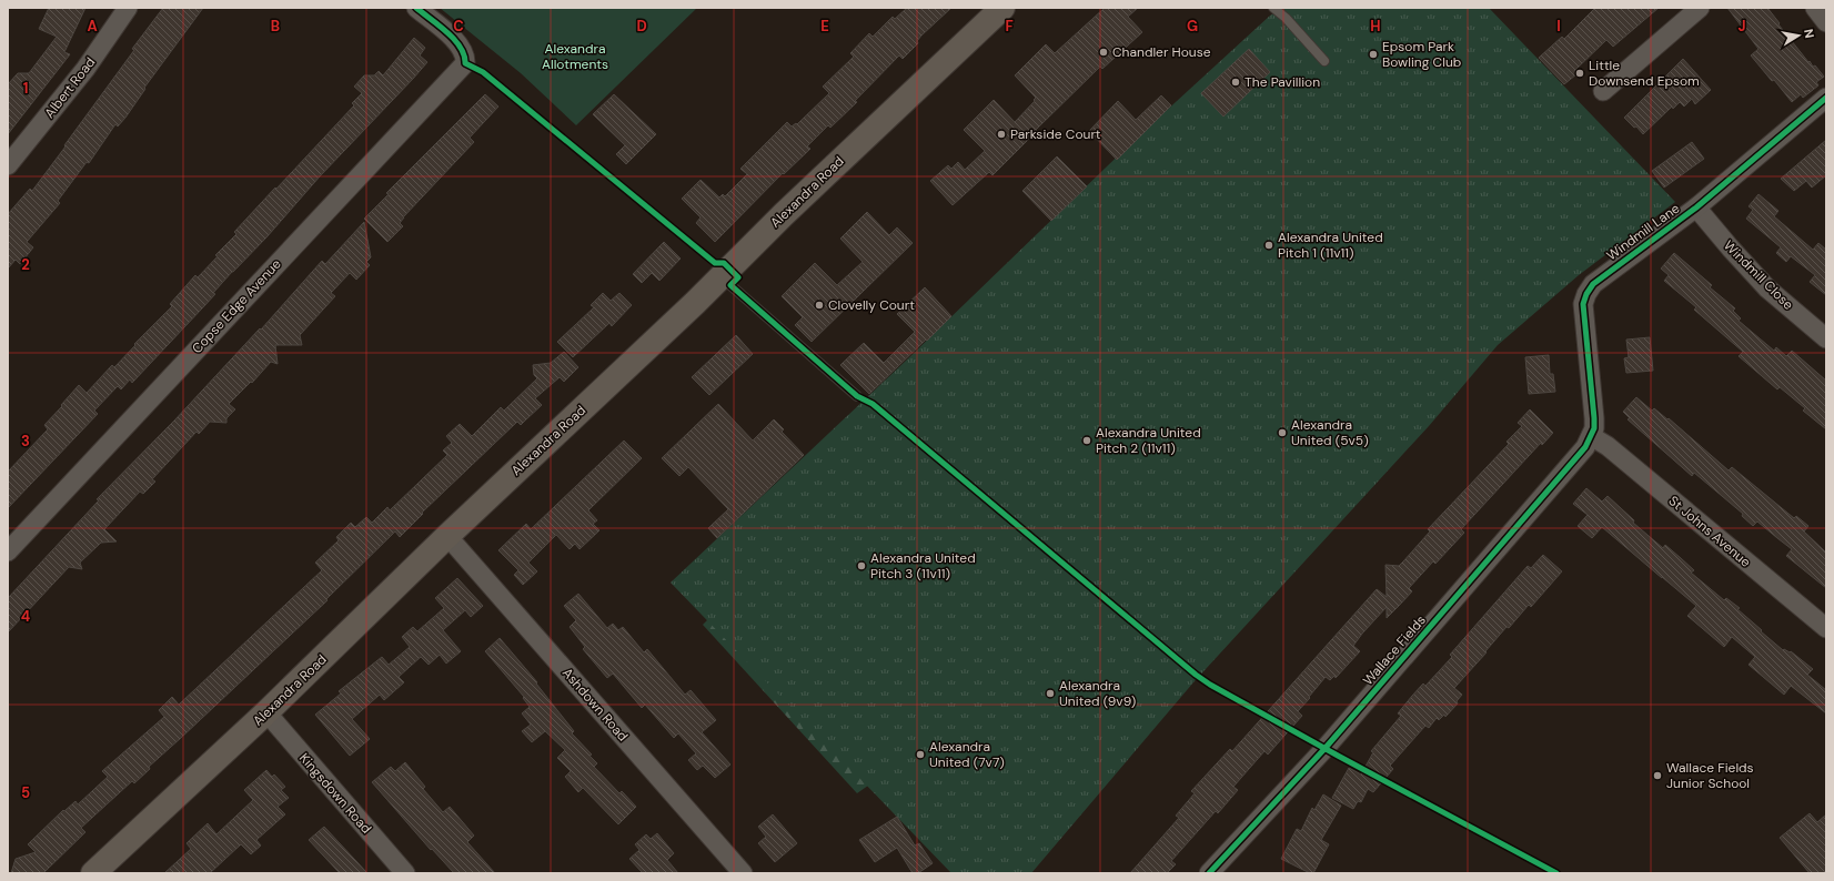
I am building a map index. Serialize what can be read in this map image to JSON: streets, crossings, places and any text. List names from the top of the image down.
{
  "streets": {
    "main road": ["Alexandra Road"],
    "street": [
      "Albert Road",
      "Windmill Lane",
      "Windmill Close",
      "Copse Edge Avenue",
      "St Johns Avenue",
      "Wallace Fields",
      "Ashdown Road",
      "Kingsdown Road"
    ]
  },
  "crossings": [
    ["Alexandra Road", "Ashdown Road"],
    ["Alexandra Road", "Kingsdown Road"],
    ["Windmill Lane", "Windmill Close"],
    ["Windmill Lane", "St Johns Avenue"],
    ["Windmill Lane", "Wallace Fields"],
    ["St Johns Avenue", "Wallace Fields"]
  ],
  "parks": ["Alexandra Allotments"],
  "places": [
    "Chandler House",
    "Epsom Park Bowling Club",
    "Little Downsend Epsom",
    "The Pavillion",
    "Parkside Court",
    "Alexandra United Pitch 1 (11v11)",
    "Clovelly Court",
    "Alexandra United (5v5)",
    "Alexandra United Pitch 2 (11v11)",
    "Alexandra United Pitch 3 (11v11)",
    "Alexandra United (9v9)",
    "Alexandra United (7v7)",
    "Wallace Fields Junior School"
  ],
  "north": "right",
  "grid": {
    "columns": [
      "A",
      "B",
      "C",
      "D",
      "E",
      "F",
      "G",
      "H",
      "I",
      "J"
    ],
    "rows": [
      "1",
      "2",
      "3",
      "4",
      "5"
    ]
  }
}
